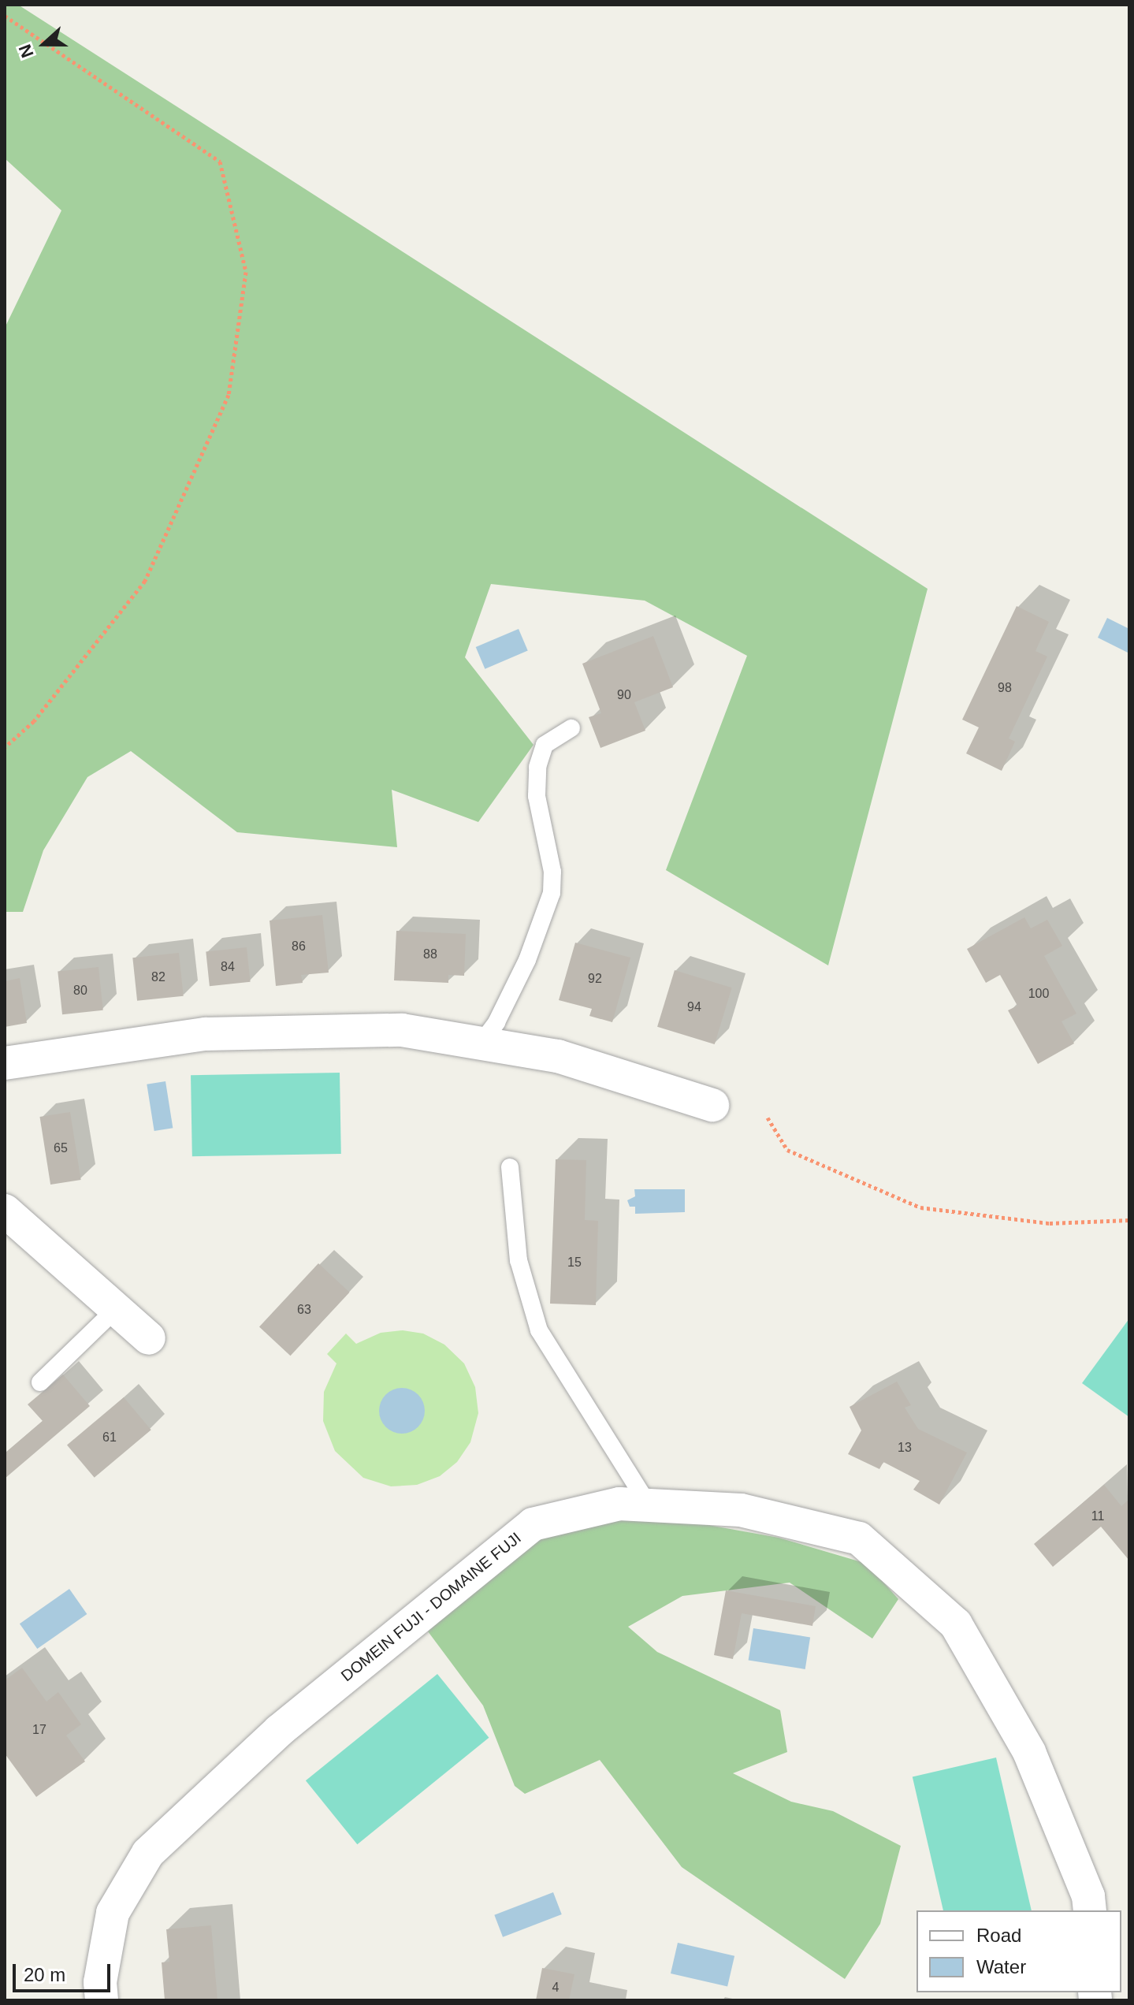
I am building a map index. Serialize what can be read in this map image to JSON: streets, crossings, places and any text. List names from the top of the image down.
{
  "streets": {
    "street": ["DOMEIN FUJI - DOMAINE FUJI"]
  },
  "house_numbers": [
    "98",
    "90",
    "86",
    "88",
    "84",
    "82",
    "92",
    "80",
    "100",
    "94",
    "65",
    "15",
    "63",
    "61",
    "13",
    "11",
    "17",
    "4"
  ],
  "legend": ["Road", "Water"],
  "scale_bar": "20 m",
  "north": "left"
}
